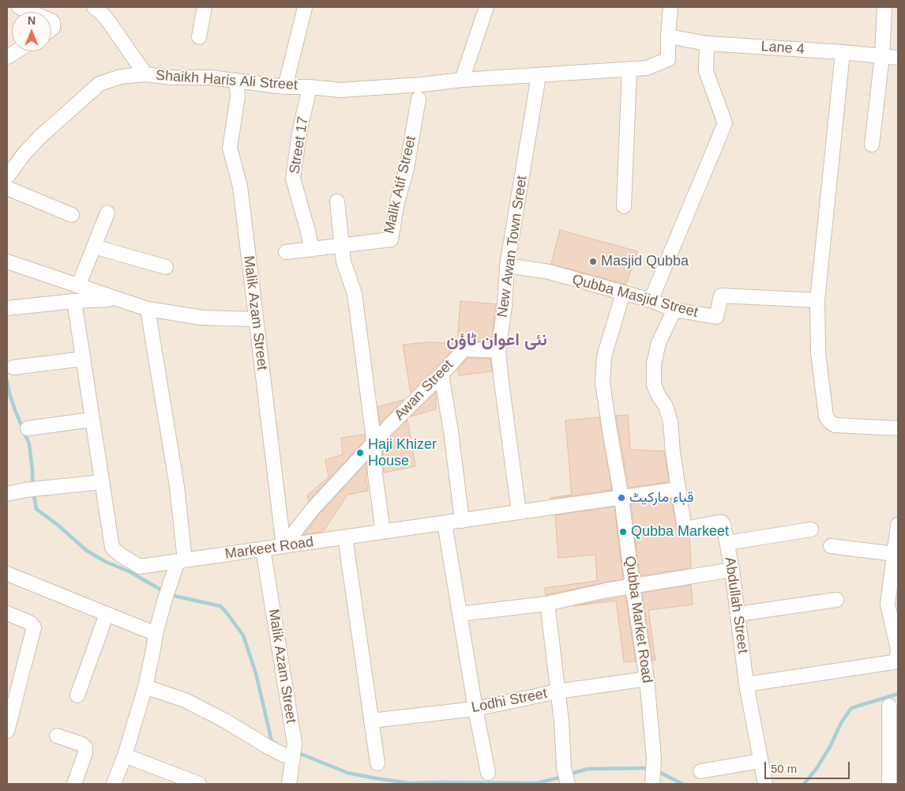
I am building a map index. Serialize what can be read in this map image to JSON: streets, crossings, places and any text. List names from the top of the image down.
{
  "streets": {
    "street": [
      "Lane 4",
      "Shaikh Haris Ali Street",
      "Street 17",
      "Malik Atif Street",
      "New Awan Town Sreet",
      "Qubba Masjid Street",
      "Malik Azam Street",
      "Awan Street",
      "Markeet Road",
      "Abdullah Street",
      "Qubba Market Road",
      "Lodhi Street"
    ]
  },
  "crossings": [
    ["Lane 4", "Shaikh Haris Ali Street"],
    ["Shaikh Haris Ali Street", "Street 17"],
    ["Shaikh Haris Ali Street", "New Awan Town Sreet"],
    ["Shaikh Haris Ali Street", "Malik Azam Street"],
    ["Street 17", "Malik Atif Street"],
    ["New Awan Town Sreet", "Qubba Masjid Street"],
    ["New Awan Town Sreet", "Awan Street"],
    ["New Awan Town Sreet", "Markeet Road"],
    ["Qubba Masjid Street", "Abdullah Street"],
    ["Qubba Masjid Street", "Qubba Market Road"],
    ["Malik Azam Street", "Awan Street"],
    ["Malik Azam Street", "Markeet Road"],
    ["Awan Street", "Markeet Road"],
    ["Markeet Road", "Abdullah Street"],
    ["Markeet Road", "Qubba Market Road"],
    ["Qubba Market Road", "Lodhi Street"]
  ],
  "districts": ["نئی اعوان ٹاؤن"],
  "places": [
    "Masjid Qubba",
    "Haji Khizer House",
    "قباء مارکیٹ",
    "Qubba Markeet"
  ],
  "scale_bar": "50 m",
  "north": "top"
}
